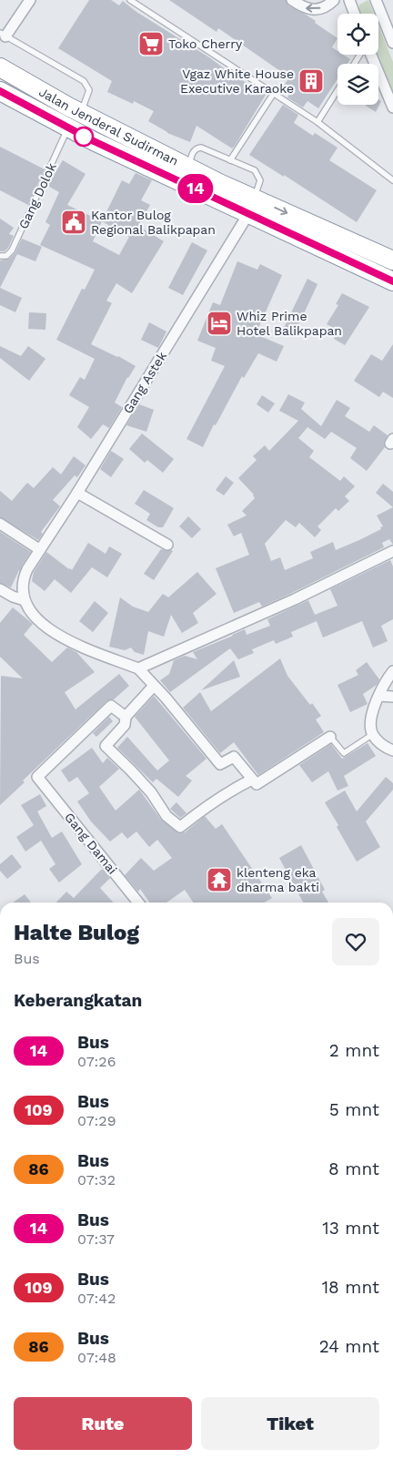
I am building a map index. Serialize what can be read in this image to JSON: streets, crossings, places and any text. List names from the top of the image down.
{
  "streets": {
    "highway": ["Jalan Jenderal Sudirman"],
    "street": ["Gang Astek", "Gang Damai"],
    "lane": ["Gang Dolok"]
  },
  "crossings": [
    ["Jalan Jenderal Sudirman", "Gang Dolok"],
    ["Jalan Jenderal Sudirman", "Gang Astek"]
  ],
  "places": {
    "supermarket": ["Toko Cherry"],
    "building": ["Vgaz White House Executive Karaoke"],
    "public building": ["Kantor Bulog Regional Balikpapan"],
    "hotel": ["Whiz Prime Hotel Balikpapan"],
    "temple": ["klenteng eka dharma bakti"]
  },
  "lines": ["bus line 14"],
  "page": {
    "on_map": "14",
    "heading": [
      ["Halte Bulog", "Bus"],
      "Keberangkatan"
    ],
    "list": [
      {
        "mark": "14",
        "name": "Bus",
        "note": "07:26",
        "value": "2 mnt"
      },
      {
        "mark": "109",
        "name": "Bus",
        "note": "07:29",
        "value": "5 mnt"
      },
      {
        "mark": "86",
        "name": "Bus",
        "note": "07:32",
        "value": "8 mnt"
      },
      {
        "mark": "14",
        "name": "Bus",
        "note": "07:37",
        "value": "13 mnt"
      },
      {
        "mark": "109",
        "name": "Bus",
        "note": "07:42",
        "value": "18 mnt"
      },
      {
        "mark": "86",
        "name": "Bus",
        "note": "07:48",
        "value": "24 mnt"
      }
    ],
    "buttons": ["Rute", "Tiket"]
  }
}
